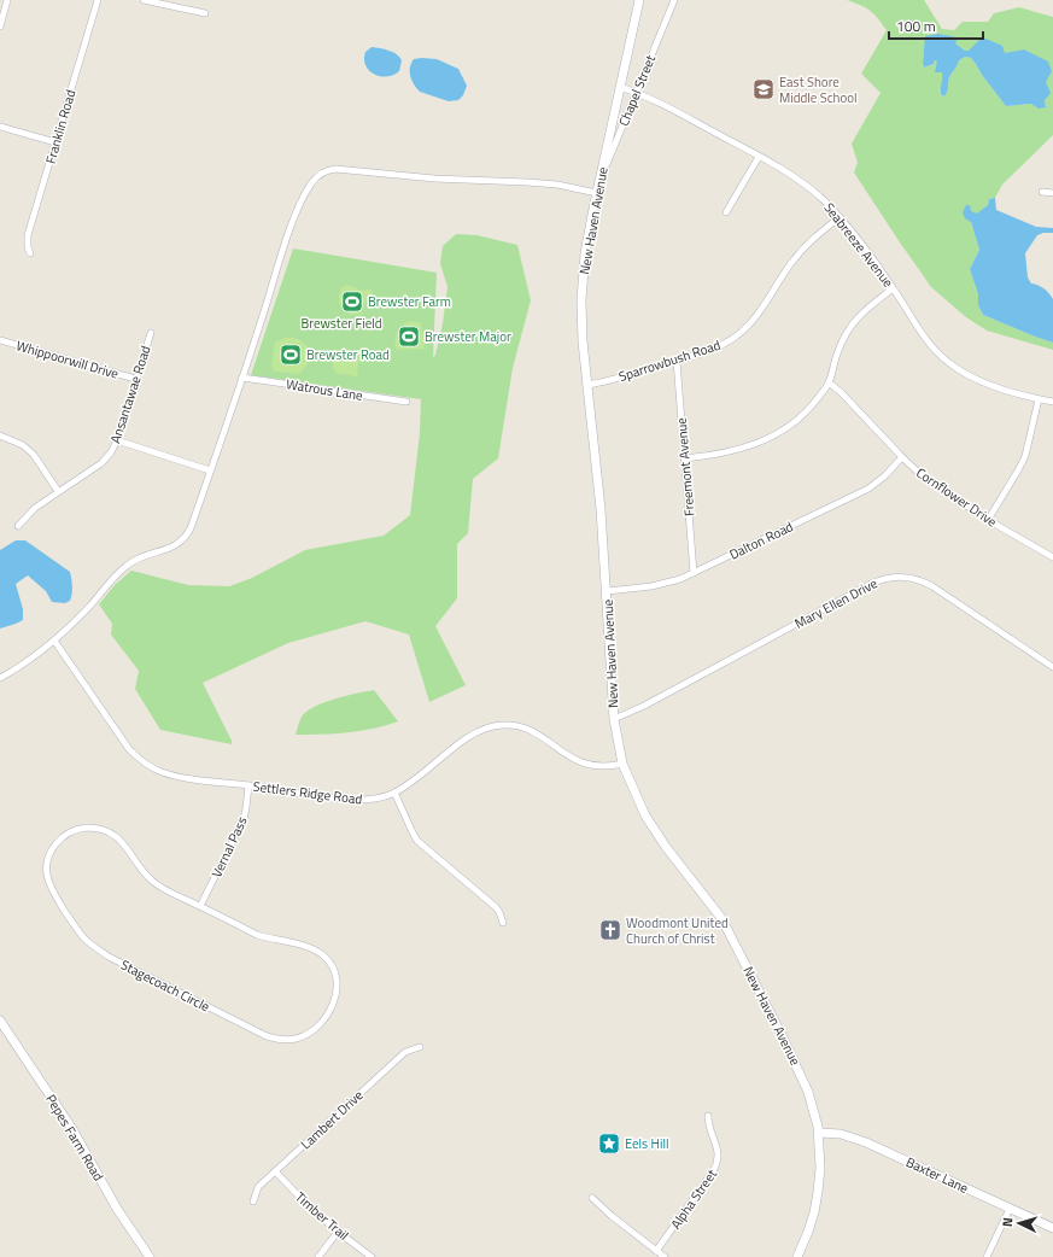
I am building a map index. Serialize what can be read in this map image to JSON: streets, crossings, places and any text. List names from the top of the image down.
{
  "streets": {
    "main road": ["New Haven Avenue", "Pepes Farm Road", "Baxter Lane"],
    "street": [
      "Chapel Street",
      "Franklin Road",
      "Seabreeze Avenue",
      "Whippoorwill Drive",
      "Sparrowbush Road",
      "Watrous Lane",
      "Ansantawae Road",
      "Freemont Avenue",
      "Cornflower Drive",
      "Dalton Road",
      "Mary Ellen Drive",
      "Settlers Ridge Road",
      "Vernal Pass",
      "Stagecoach Circle",
      "Lambert Drive",
      "Alpha Street",
      "Timber Trail"
    ]
  },
  "crossings": [
    ["Chapel Street", "New Haven Avenue"],
    ["Chapel Street", "Seabreeze Avenue"],
    ["New Haven Avenue", "Seabreeze Avenue"],
    ["New Haven Avenue", "Sparrowbush Road"],
    ["New Haven Avenue", "Dalton Road"],
    ["New Haven Avenue", "Mary Ellen Drive"],
    ["New Haven Avenue", "Settlers Ridge Road"],
    ["New Haven Avenue", "Baxter Lane"],
    ["Seabreeze Avenue", "Sparrowbush Road"],
    ["Whippoorwill Drive", "Ansantawae Road"],
    ["Sparrowbush Road", "Freemont Avenue"],
    ["Freemont Avenue", "Dalton Road"],
    ["Cornflower Drive", "Dalton Road"],
    ["Settlers Ridge Road", "Vernal Pass"],
    ["Vernal Pass", "Stagecoach Circle"],
    ["Lambert Drive", "Timber Trail"]
  ],
  "parks": ["Brewster Field"],
  "places": {
    "school or university": ["East Shore Middle School"],
    "sports": ["Brewster Farm", "Brewster Major", "Brewster Road"],
    "church": ["Woodmont United Church of Christ"],
    "place": ["Eels Hill"]
  },
  "scale_bar": "100 m",
  "north": "left"
}
